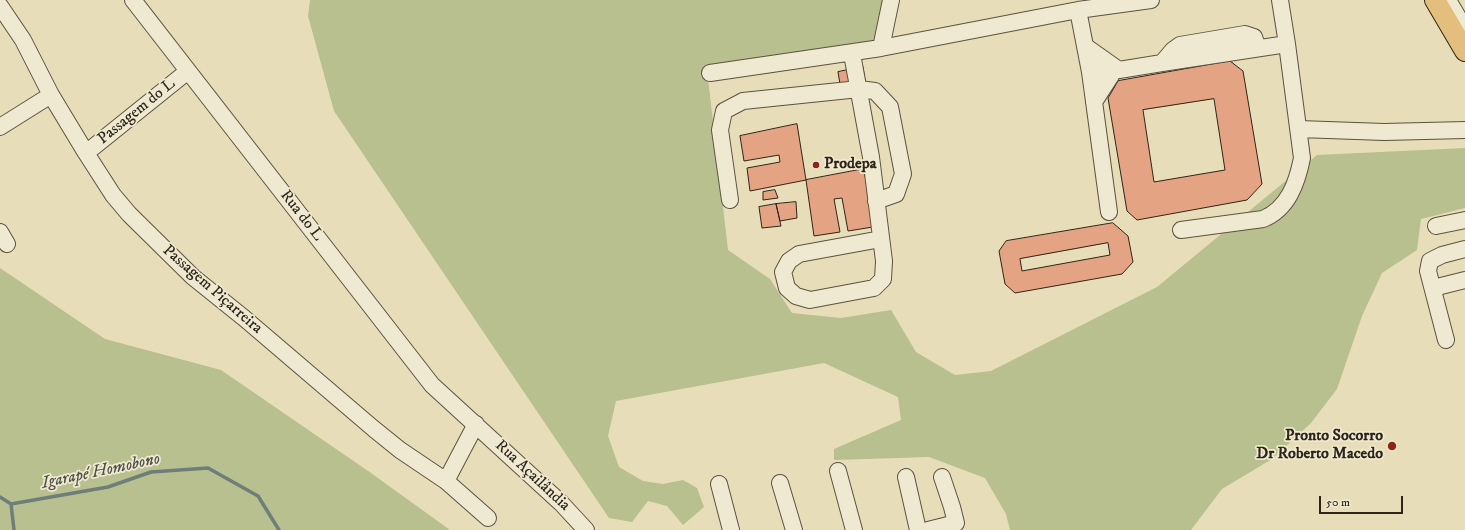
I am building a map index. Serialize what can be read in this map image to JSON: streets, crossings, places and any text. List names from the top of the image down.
{
  "streets": {
    "street": [
      "Passagem do L",
      "Rua do L",
      "Passagem Piçarreira",
      "Rua Açailândia"
    ]
  },
  "crossings": [
    ["Passagem do L", "Rua do L"],
    ["Passagem do L", "Passagem Piçarreira"],
    ["Rua do L", "Rua Açailândia"]
  ],
  "water": ["Igarapé Homobono"],
  "places": ["Prodepa", "Pronto Socorro Dr Roberto Macedo"],
  "scale_bar": "50 m"
}
